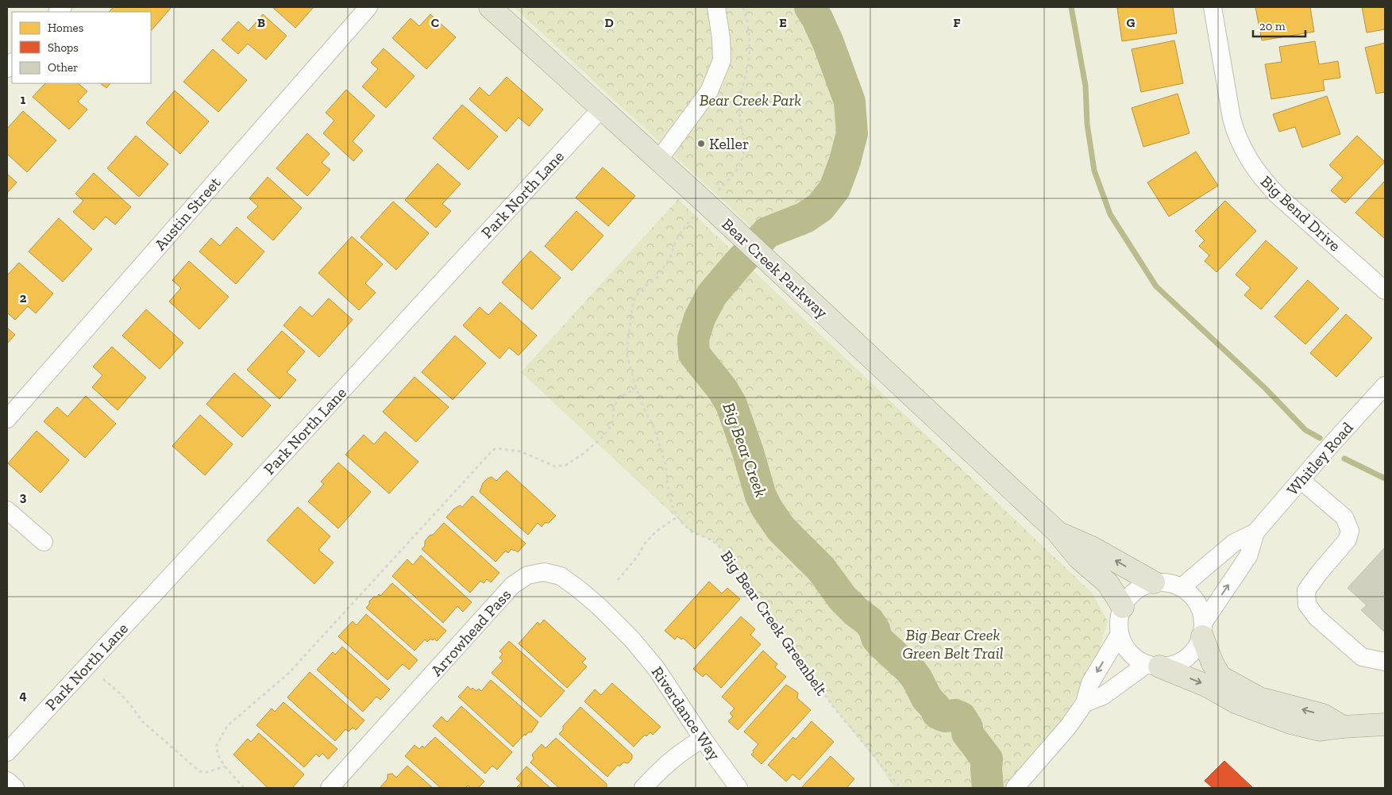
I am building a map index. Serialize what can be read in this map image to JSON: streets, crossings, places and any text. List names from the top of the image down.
{
  "streets": {
    "main road": ["Bear Creek Parkway"],
    "street": [
      "Park North Lane",
      "Austin Street",
      "Big Bend Drive",
      "Whitley Road",
      "Arrowhead Pass",
      "Riverdance Way"
    ],
    "path": ["Big Bear Creek Greenbelt"]
  },
  "crossings": [
    ["Park North Lane", "Bear Creek Parkway"],
    ["Bear Creek Parkway", "Whitley Road"],
    ["Bear Creek Parkway", "Big Bear Creek Greenbelt"],
    ["Arrowhead Pass", "Riverdance Way"]
  ],
  "water": ["Big Bear Creek"],
  "parks": ["Bear Creek Park", "Big Bear Creek Green Belt Trail"],
  "places": ["Keller"],
  "legend": ["Homes", "Shops", "Other"],
  "scale_bar": "20 m",
  "grid": {
    "columns": [
      "B",
      "C",
      "D",
      "E",
      "F",
      "G"
    ],
    "rows": [
      "1",
      "2",
      "3",
      "4"
    ]
  }
}
